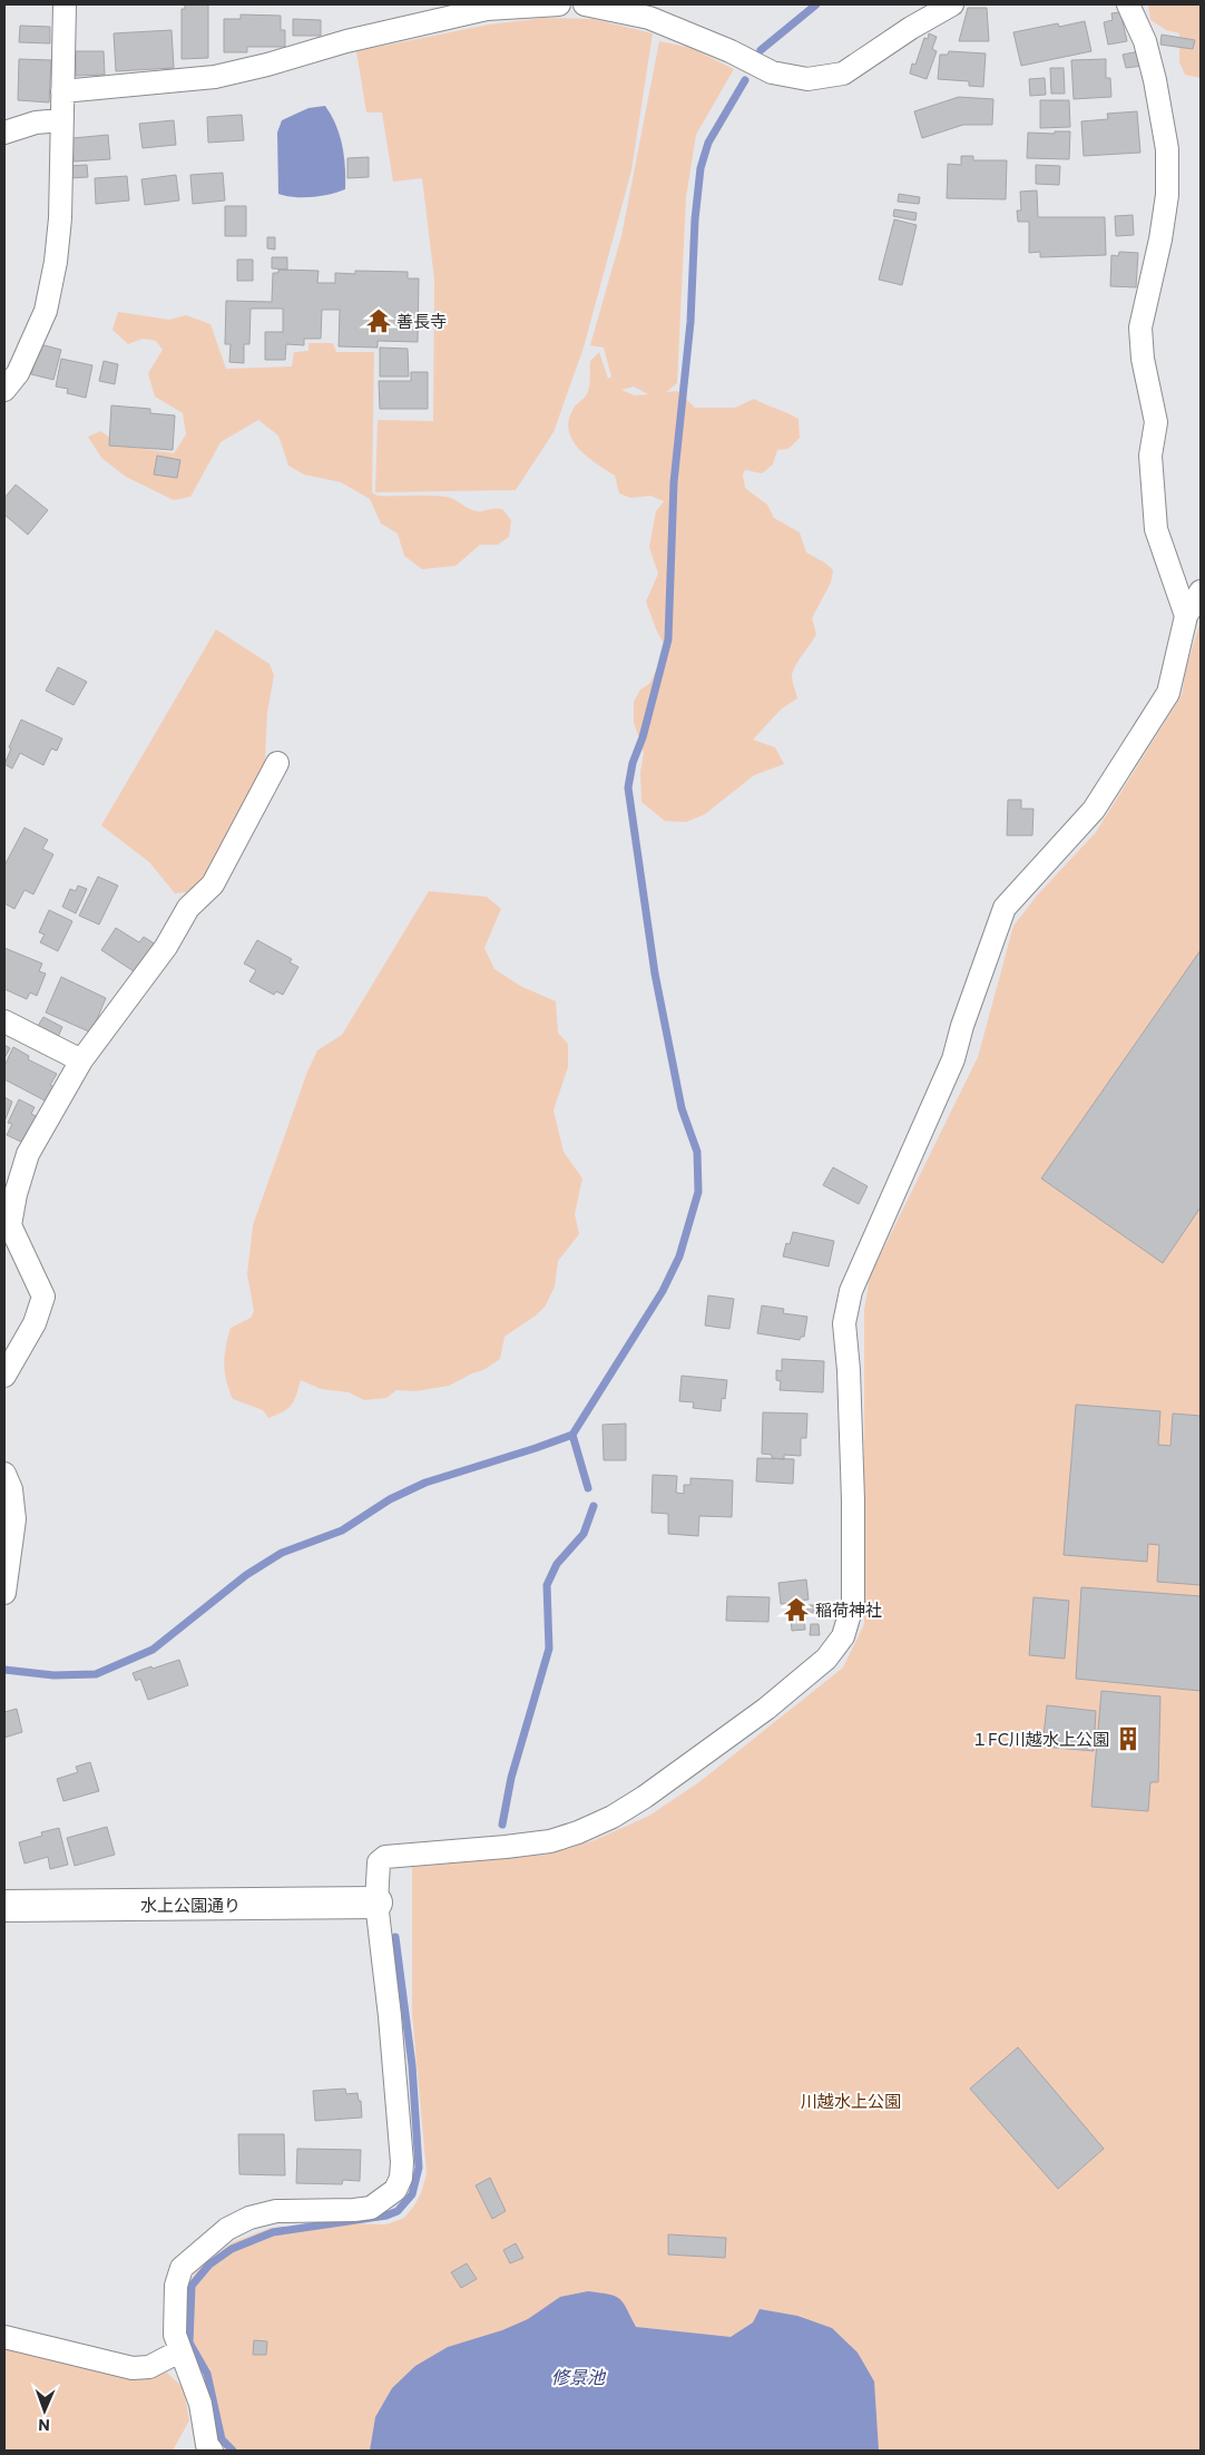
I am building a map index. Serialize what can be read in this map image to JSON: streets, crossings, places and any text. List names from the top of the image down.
{
  "streets": {
    "street": ["水上公園通り"]
  },
  "water": ["修景池"],
  "parks": ["川越水上公園"],
  "places": {
    "temple": ["善長寺", "稲荷神社"],
    "building": ["１FC川越水上公園"]
  },
  "north": "bottom"
}
